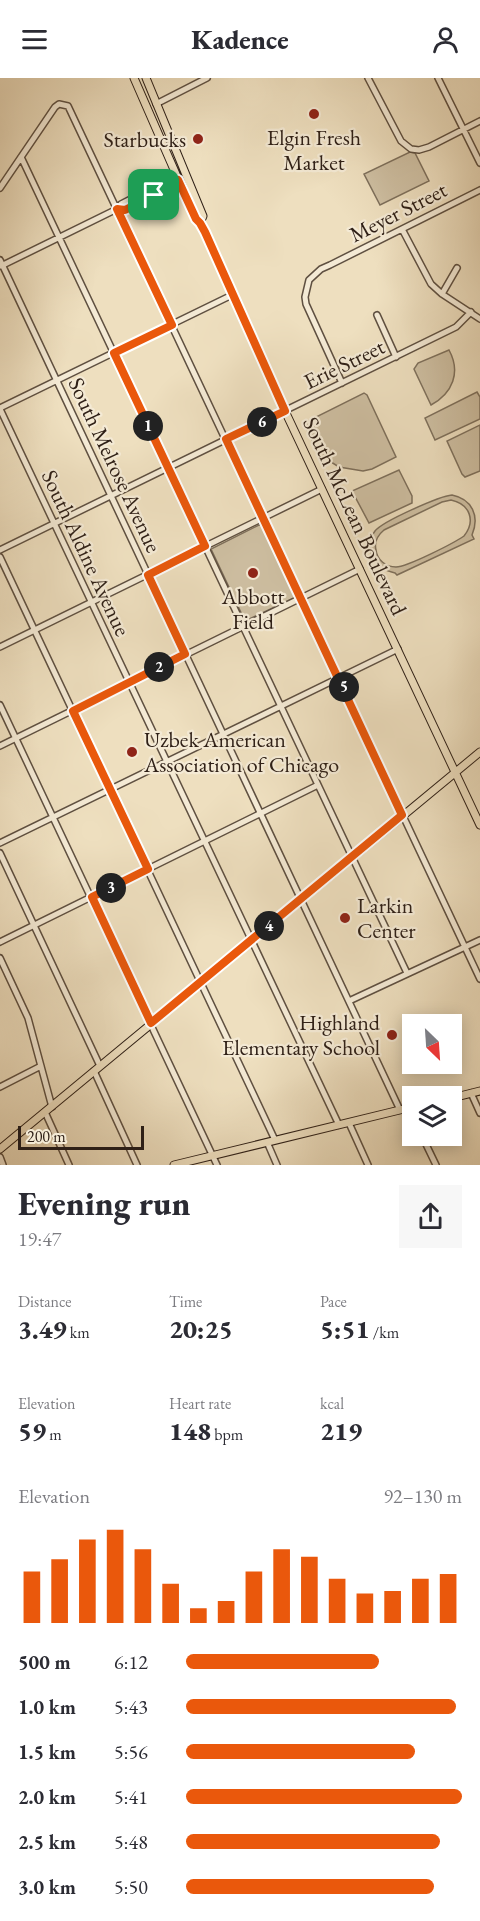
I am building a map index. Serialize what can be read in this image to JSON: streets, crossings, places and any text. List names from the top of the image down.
{
  "streets": {
    "main road": ["South McLean Boulevard"],
    "street": [
      "Meyer Street",
      "Erie Street",
      "South Melrose Avenue",
      "South Aldine Avenue"
    ]
  },
  "crossings": [
    ["Meyer Street", "Erie Street"],
    ["Erie Street", "South Melrose Avenue"],
    ["Erie Street", "South McLean Boulevard"],
    ["Erie Street", "South Aldine Avenue"]
  ],
  "places": [
    "Elgin Fresh Market",
    "Starbucks",
    "Abbott Field",
    "Uzbek American Association of Chicago",
    "Larkin Center",
    "Highland Elementary School"
  ],
  "scale_bar": "200 m",
  "north": "bottom right",
  "page": {
    "header": "Kadence",
    "pins": [
      "6",
      "1",
      "2",
      "5",
      "3",
      "4"
    ],
    "scale": "200 m",
    "heading": ["Evening run", "19:47"],
    "stats": [
      ["Distance", "3.49 km"],
      ["Time", "20:25"],
      ["Pace", "5:51 /km"],
      ["Elevation", "59 m"],
      ["Heart rate", "148 bpm"],
      ["kcal", "219"]
    ],
    "chart": ["Elevation", "92–130 m"],
    "list": [
      {
        "name": "500 m",
        "note": "6:12"
      },
      {
        "name": "1.0 km",
        "note": "5:43"
      },
      {
        "name": "1.5 km",
        "note": "5:56"
      },
      {
        "name": "2.0 km",
        "note": "5:41"
      },
      {
        "name": "2.5 km",
        "note": "5:48"
      },
      {
        "name": "3.0 km",
        "note": "5:50"
      }
    ]
  }
}
